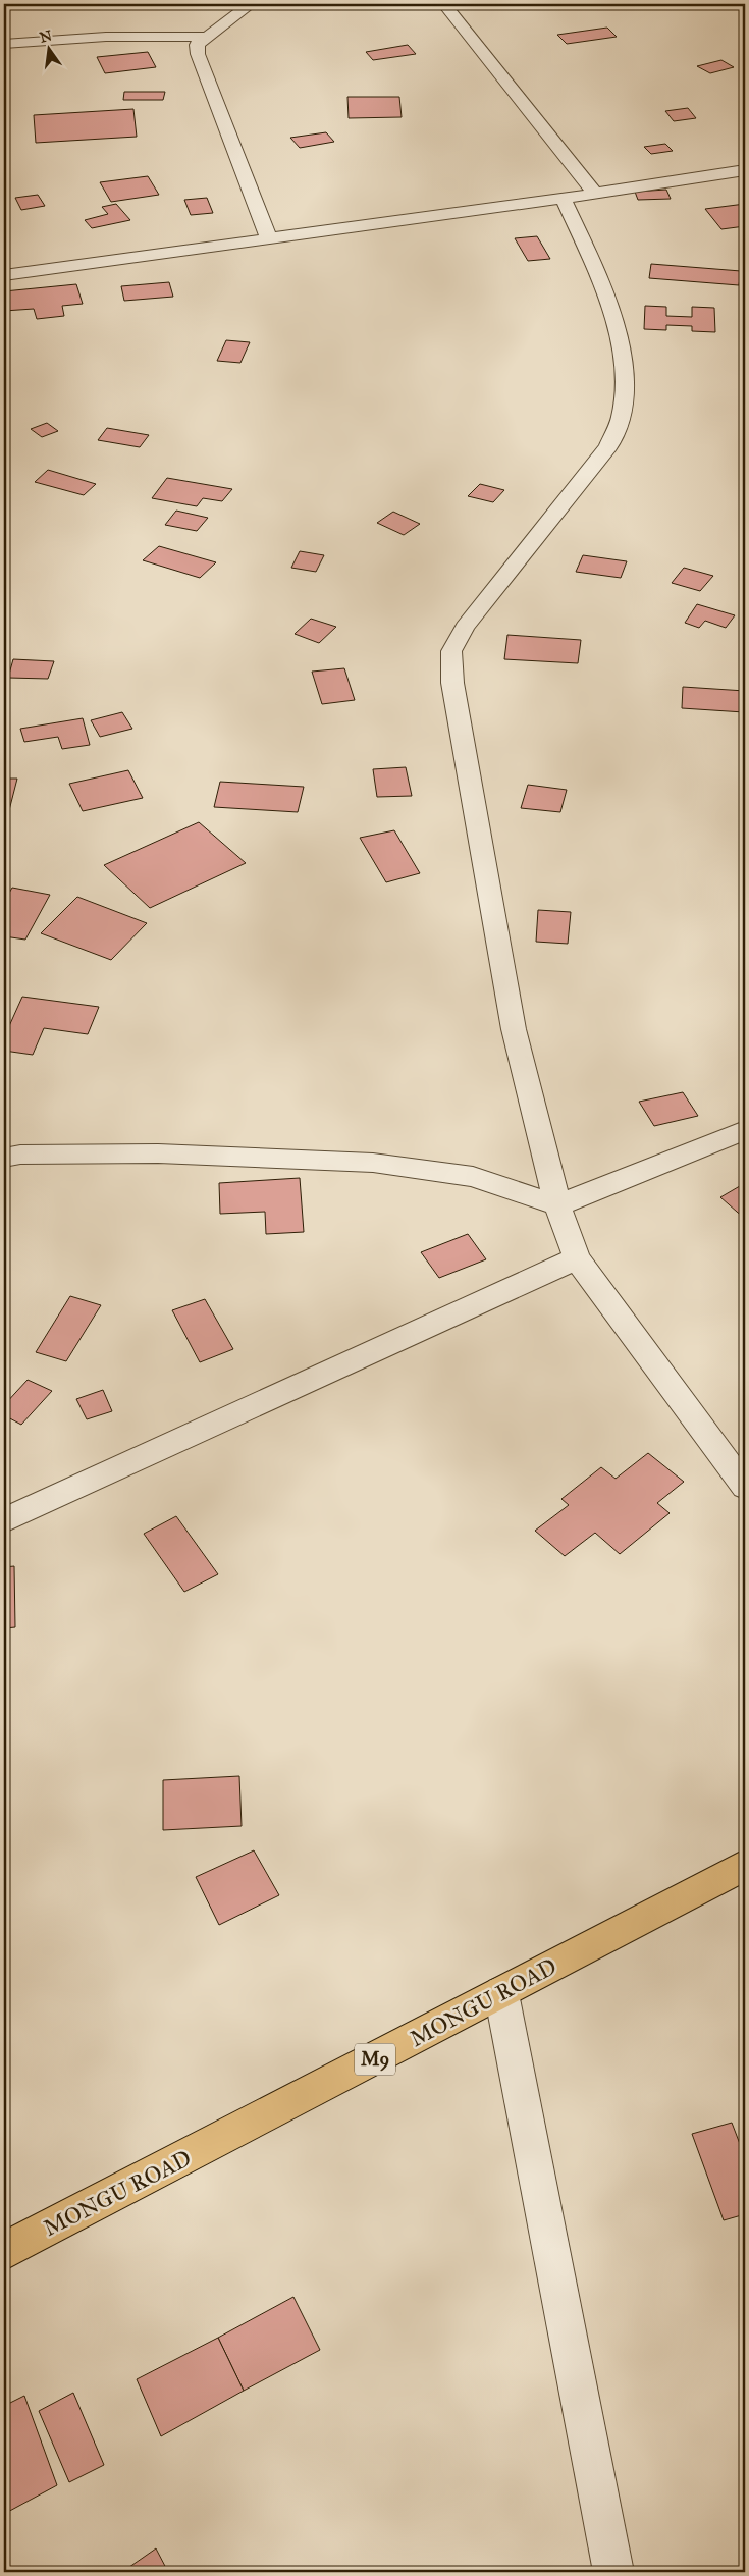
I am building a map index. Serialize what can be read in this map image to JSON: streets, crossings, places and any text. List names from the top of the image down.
{
  "streets": {
    "main road": ["MONGU ROAD", "M9"]
  },
  "north": "top"
}
